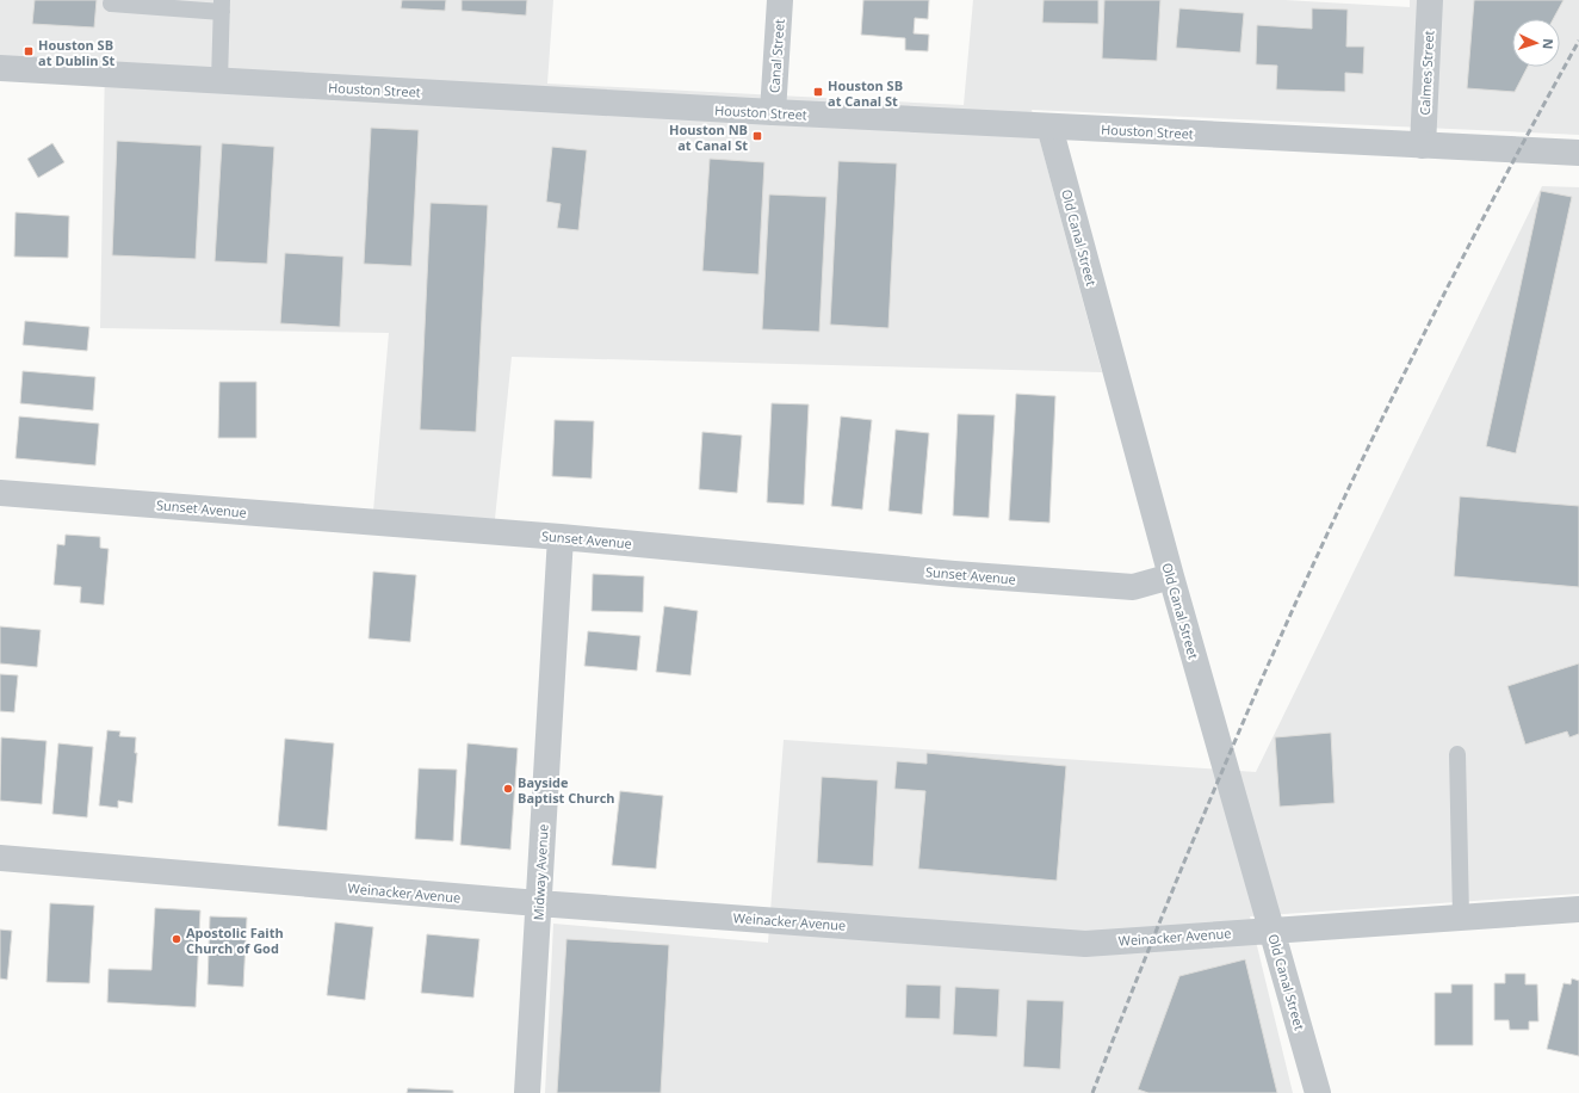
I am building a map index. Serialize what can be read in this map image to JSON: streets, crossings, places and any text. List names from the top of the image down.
{
  "streets": {
    "street": [
      "Canal Street",
      "Calmes Street",
      "Houston Street",
      "Old Canal Street",
      "Sunset Avenue",
      "Midway Avenue",
      "Weinacker Avenue"
    ]
  },
  "crossings": [
    ["Canal Street", "Houston Street"],
    ["Calmes Street", "Houston Street"],
    ["Houston Street", "Old Canal Street"],
    ["Old Canal Street", "Sunset Avenue"],
    ["Old Canal Street", "Weinacker Avenue"],
    ["Sunset Avenue", "Midway Avenue"],
    ["Midway Avenue", "Weinacker Avenue"]
  ],
  "places": {
    "transit": ["Houston SB at Dublin St", "Houston SB at Canal St", "Houston NB at Canal St"],
    "other": ["Bayside Baptist Church", "Apostolic Faith Church of God"]
  },
  "north": "right"
}
